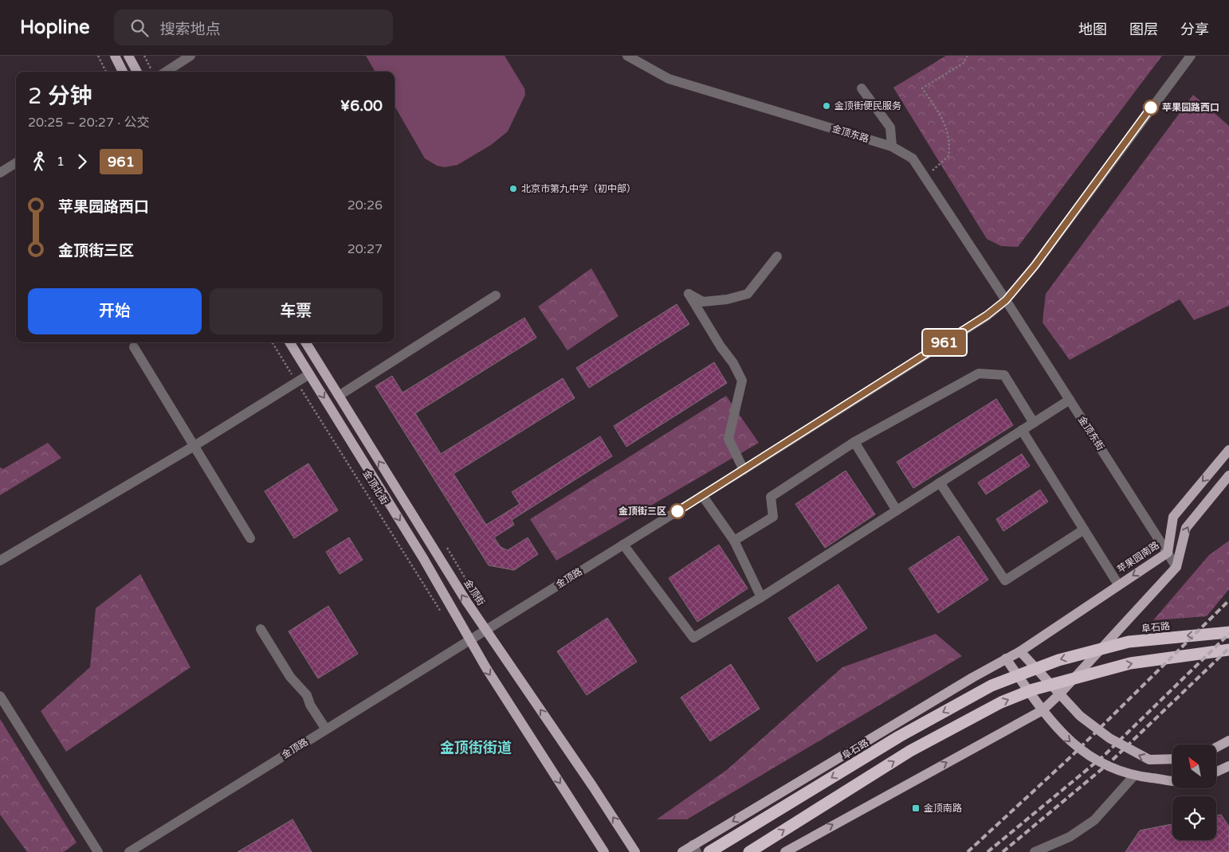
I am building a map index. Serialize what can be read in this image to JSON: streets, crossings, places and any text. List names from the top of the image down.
{
  "streets": {
    "highway": ["阜石路"],
    "main road": ["苹果园南路", "金顶街"],
    "street": ["金顶东路", "金顶东街", "金顶路"],
    "path": ["金顶北街"]
  },
  "crossings": [
    ["金顶东路", "金顶东街"],
    ["金顶东路", "金顶路"],
    ["金顶东街", "苹果园南路"],
    ["金顶东街", "金顶路"],
    ["金顶路", "金顶街"]
  ],
  "districts": ["金顶街街道"],
  "places": {
    "other": [
      "金顶街便民服务",
      "苹果园路西口",
      "北京市第九中学（初中部）",
      "金顶街三区"
    ],
    "transit": ["金顶南路"]
  },
  "lines": ["bus line 961"],
  "north": "top left",
  "page": {
    "header": "Hopline",
    "search": "搜索地点",
    "nav": ["地图", "图层", "分享"],
    "on_map": "961",
    "heading": ["2 分钟", "20:25 – 20:27 · 公交", "¥6.00"],
    "legs": ["1", "961"],
    "list": [
      {
        "name": "苹果园路西口",
        "value": "20:26"
      },
      {
        "name": "金顶街三区",
        "value": "20:27"
      }
    ],
    "buttons": ["开始", "车票"]
  }
}
